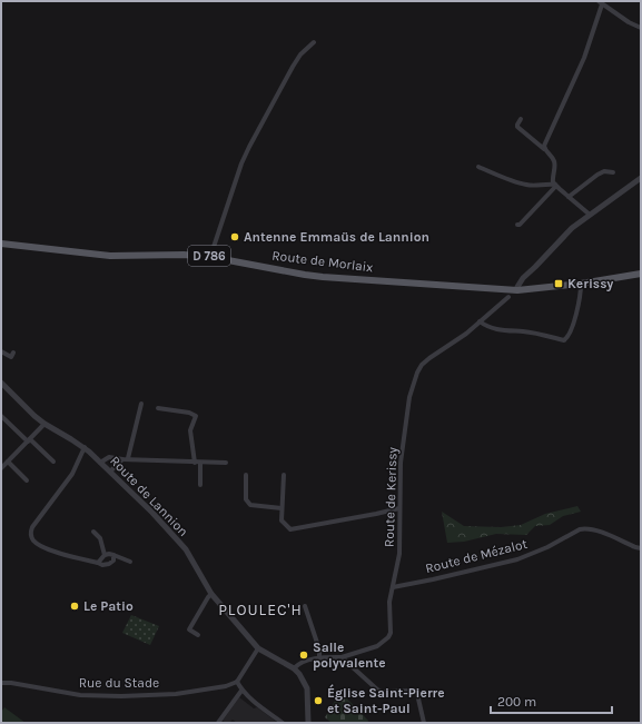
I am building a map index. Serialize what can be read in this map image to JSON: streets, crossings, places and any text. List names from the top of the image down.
{
  "streets": {
    "main road": ["D 786", "Route de Morlaix"],
    "street": [
      "Route de Lannion",
      "Route de Kerissy",
      "Route de Mézalot",
      "Rue du Stade"
    ]
  },
  "crossings": [
    ["Route de Kerissy", "Route de Mézalot"]
  ],
  "districts": ["PLOULEC'H"],
  "places": {
    "other": [
      "Antenne Emmaüs de Lannion",
      "Le Patio",
      "Salle polyvalente",
      "Église Saint-Pierre et Saint-Paul"
    ],
    "transit": ["Kerissy"]
  },
  "scale_bar": "200 m"
}
